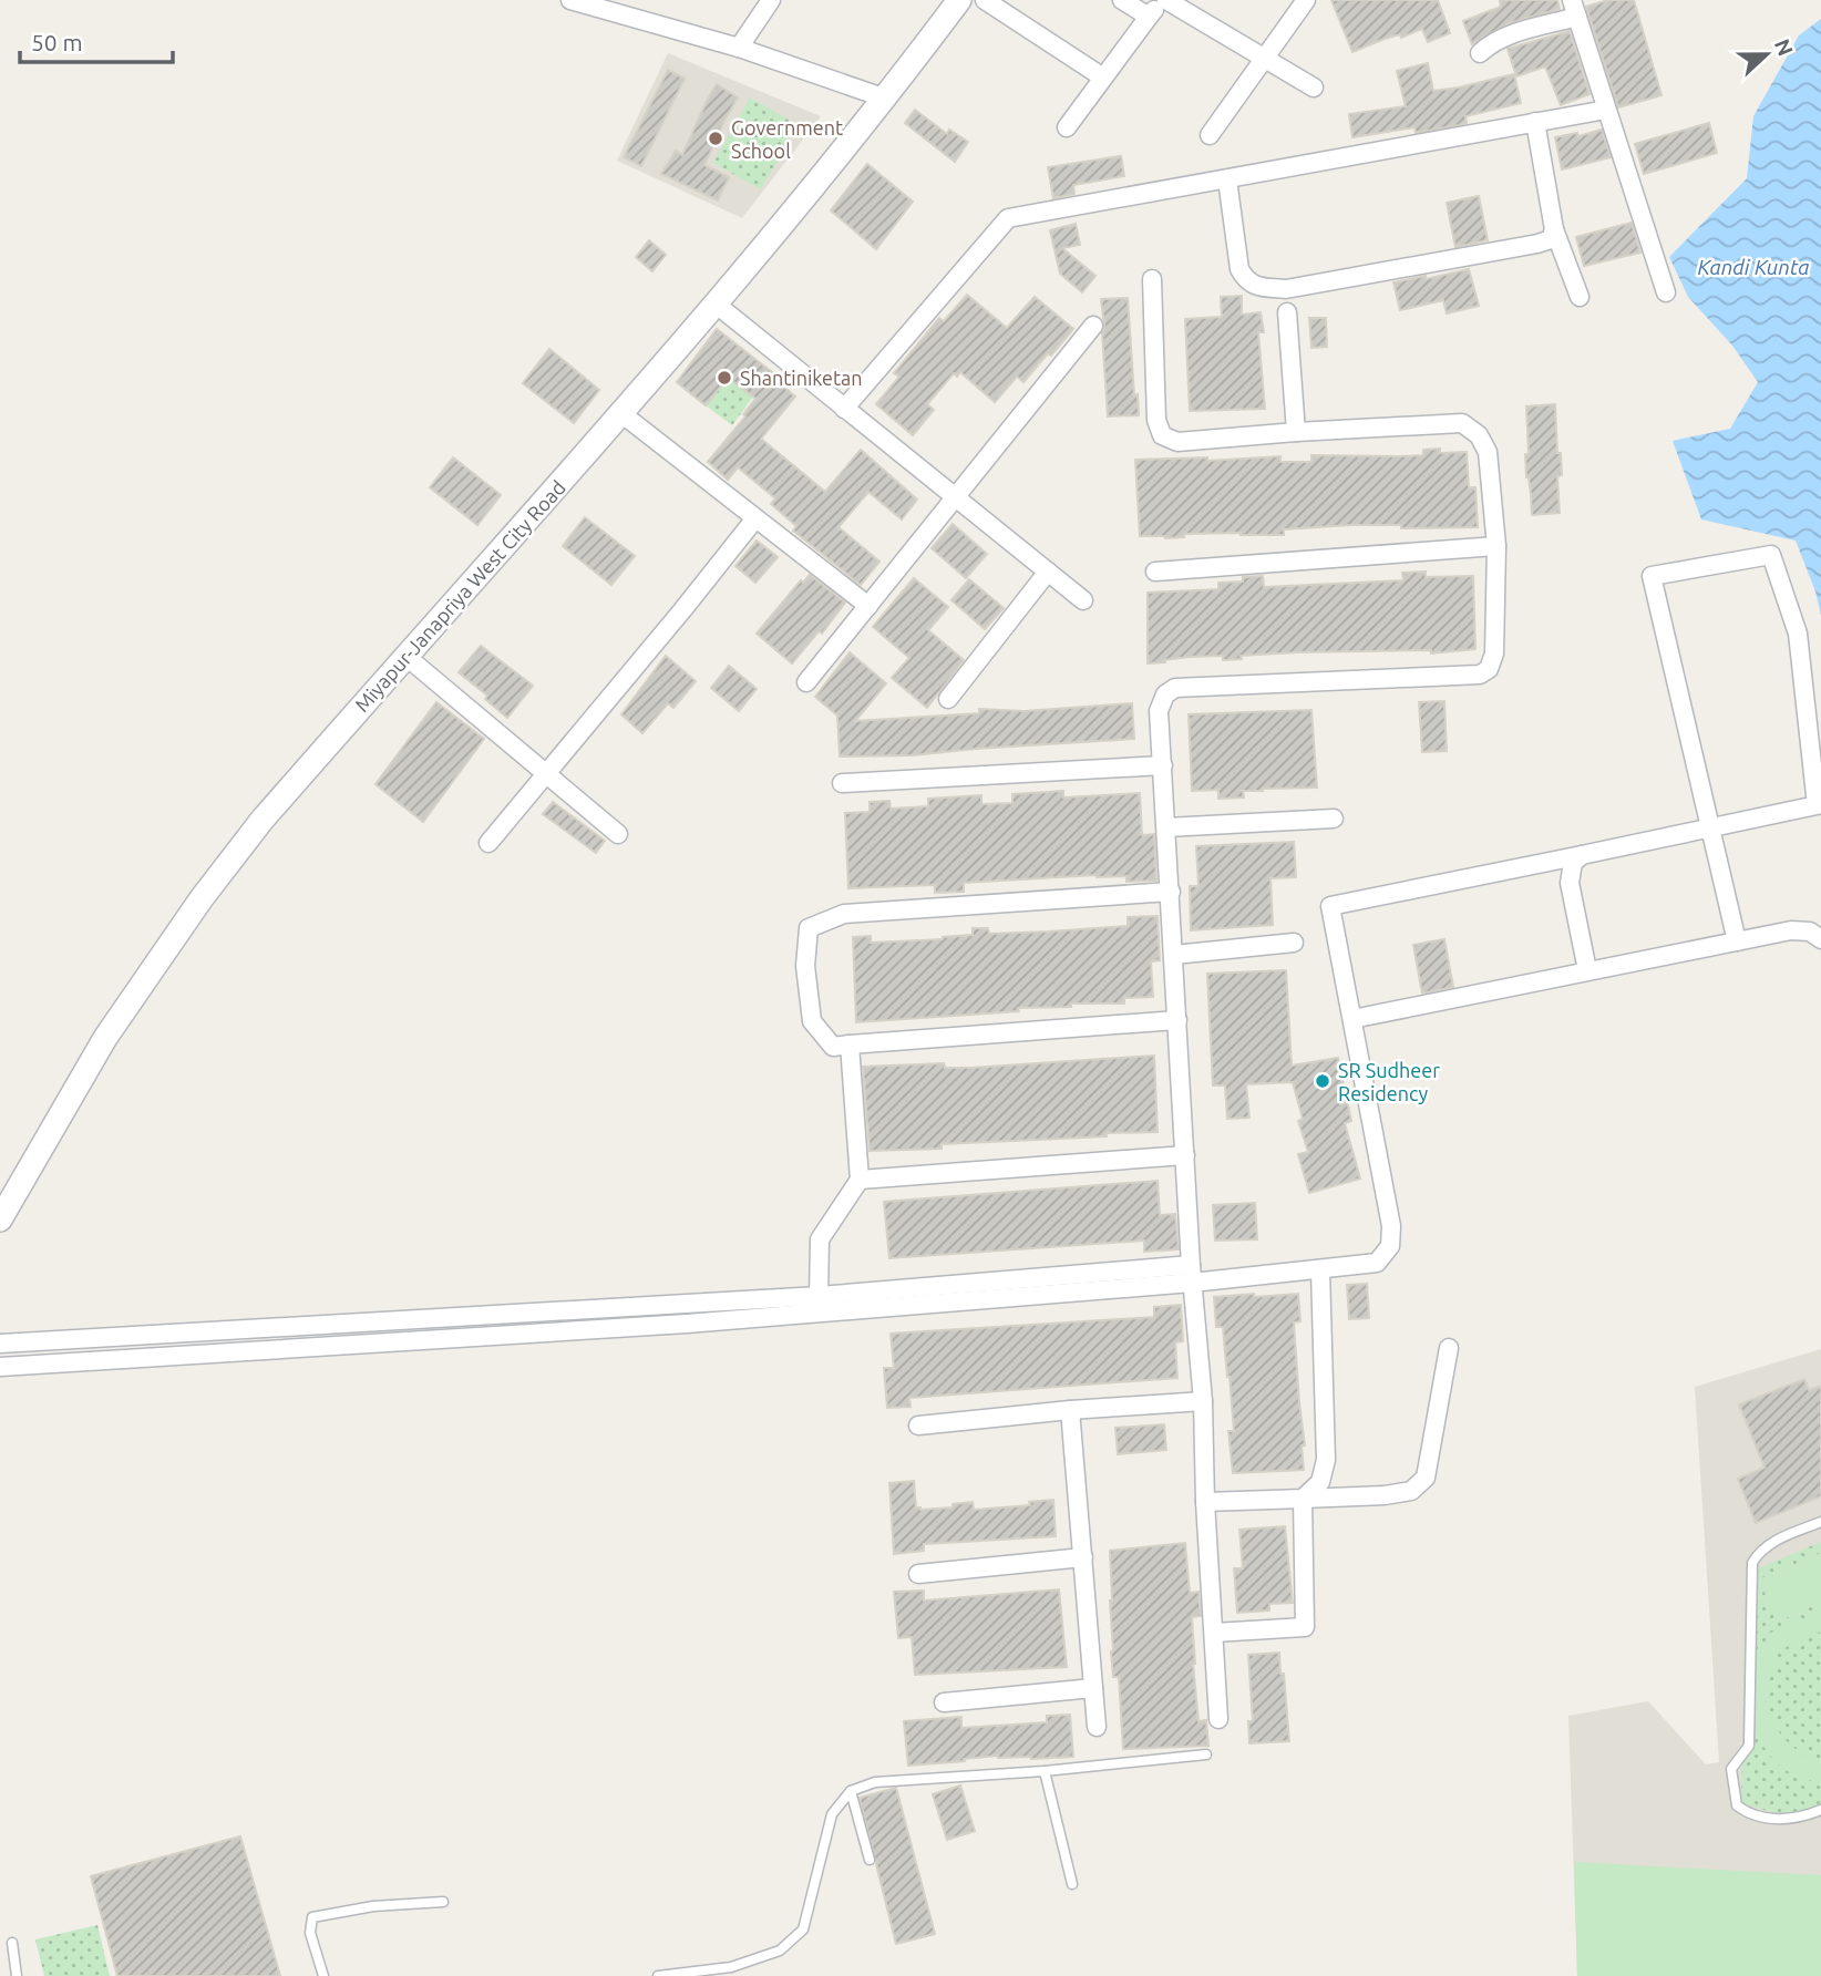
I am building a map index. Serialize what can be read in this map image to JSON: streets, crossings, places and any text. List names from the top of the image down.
{
  "streets": {
    "street": ["Miyapur-Janapriya West City Road"]
  },
  "water": ["Kandi Kunta"],
  "places": ["Government School", "Shantiniketan", "SR Sudheer Residency"],
  "scale_bar": "50 m",
  "north": "right"
}
